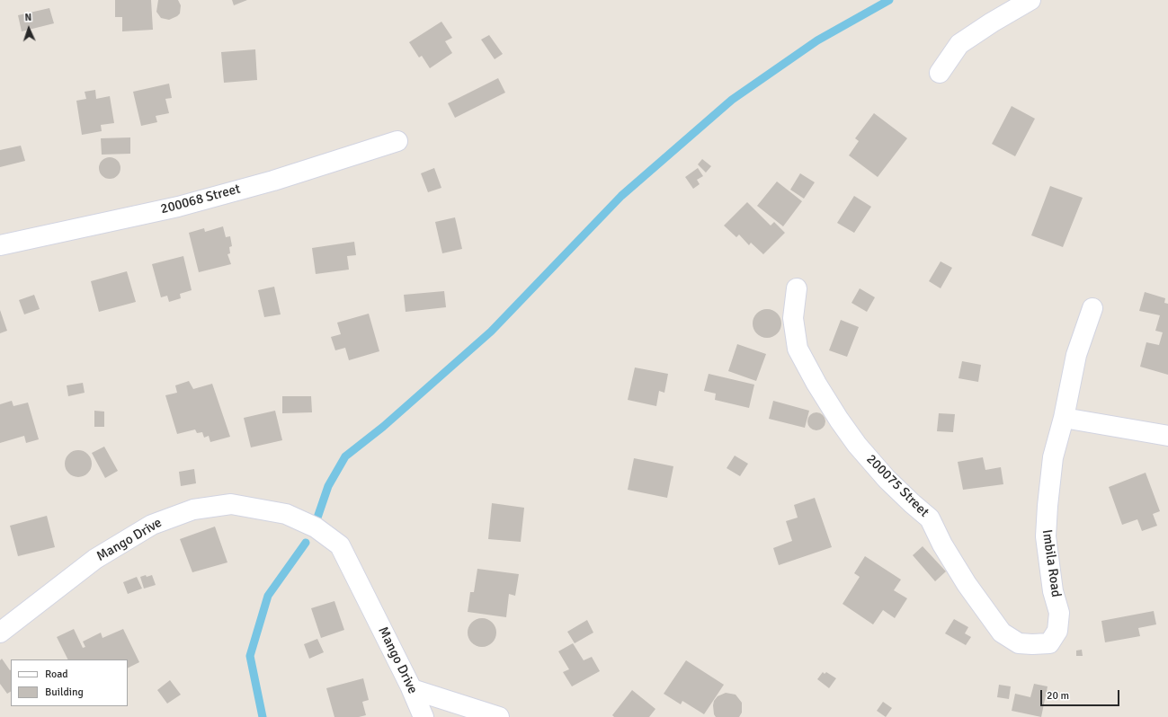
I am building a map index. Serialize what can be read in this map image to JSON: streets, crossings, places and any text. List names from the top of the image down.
{
  "streets": {
    "street": [
      "200068 Street",
      "200075 Street",
      "Mango Drive",
      "Imbila Road"
    ]
  },
  "crossings": [
    ["200075 Street", "Imbila Road"]
  ],
  "legend": ["Road", "Building"],
  "scale_bar": "20 m",
  "north": "top"
}
